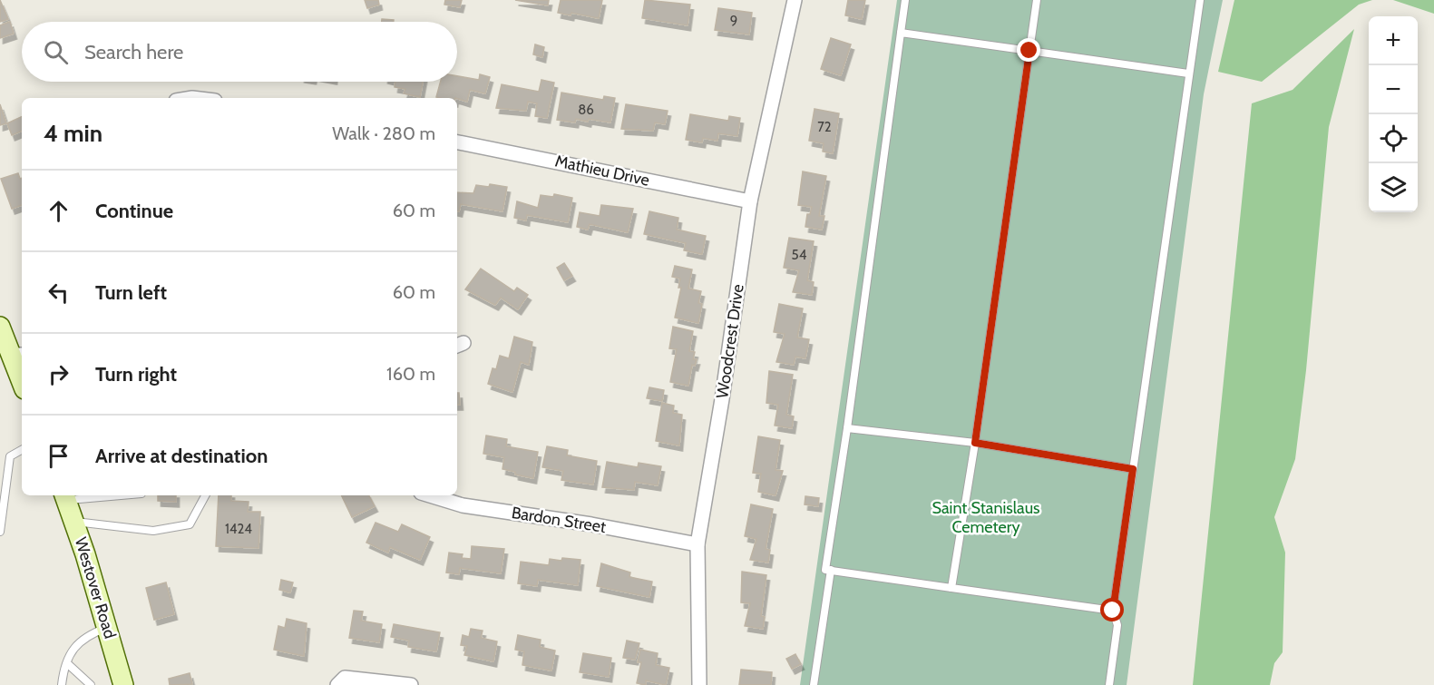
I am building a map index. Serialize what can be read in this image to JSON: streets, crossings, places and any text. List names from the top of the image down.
{
  "streets": {
    "main road": ["Westover Road"],
    "street": ["Mathieu Drive", "Woodcrest Drive", "Bardon Street"]
  },
  "crossings": [
    ["Mathieu Drive", "Woodcrest Drive"],
    ["Woodcrest Drive", "Bardon Street"]
  ],
  "parks": ["Saint Stanislaus Cemetery"],
  "house_numbers": [
    "9",
    "86",
    "72",
    "54",
    "1424"
  ],
  "page": {
    "map_buttons": ["+", "−"],
    "search": "Search here",
    "heading": ["4 min", "Walk · 280 m"],
    "list": [
      ["Continue", "60 m"],
      ["Turn left", "60 m"],
      ["Turn right", "160 m"],
      "Arrive at destination"
    ]
  }
}
